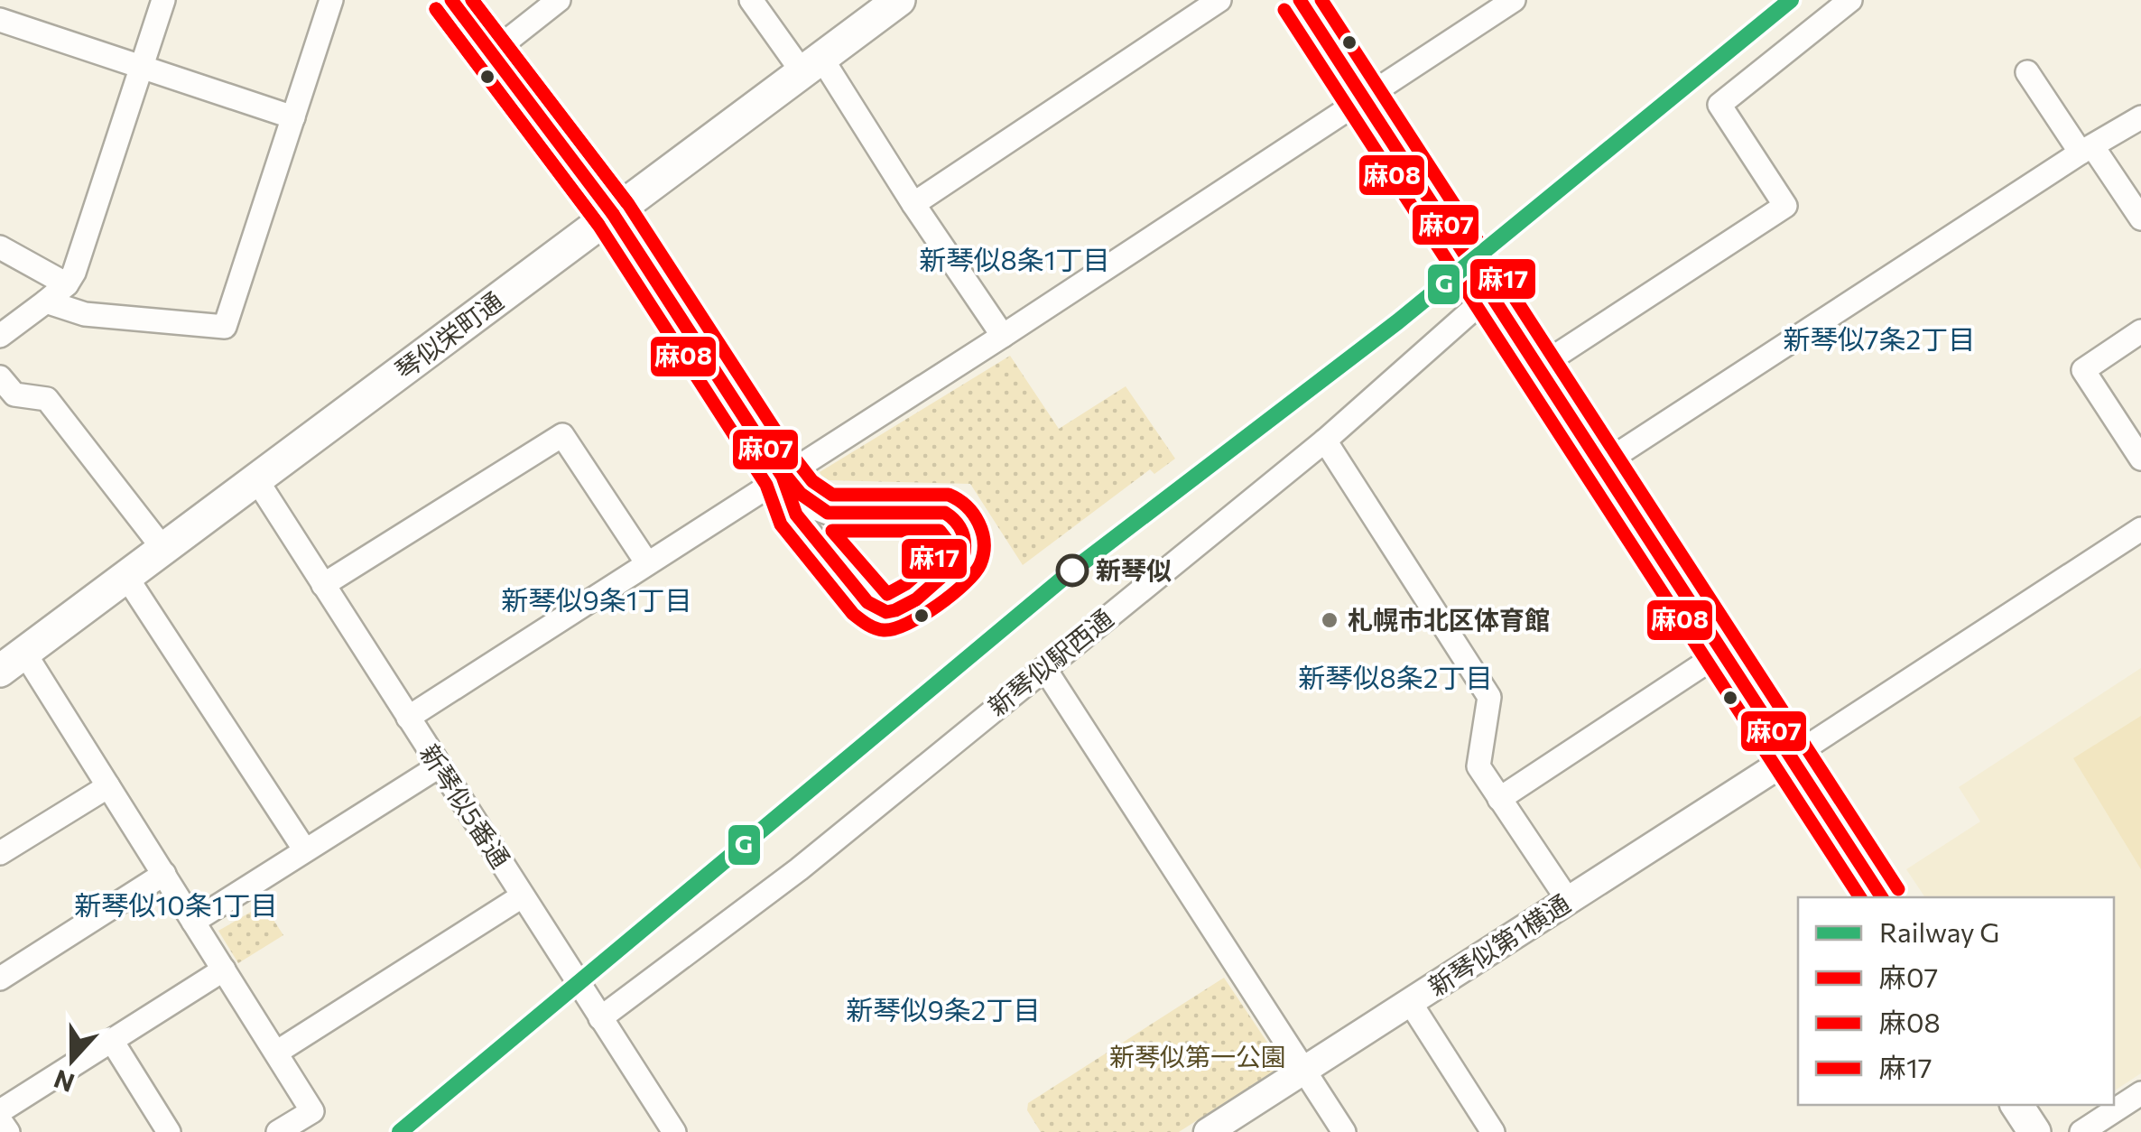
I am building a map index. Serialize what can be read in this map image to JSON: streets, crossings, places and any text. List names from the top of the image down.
{
  "streets": {
    "main road": ["琴似栄町通"],
    "street": ["新琴似駅西通", "新琴似5番通", "新琴似第1横通"]
  },
  "crossings": [
    ["琴似栄町通", "新琴似5番通"],
    ["新琴似駅西通", "新琴似5番通"]
  ],
  "districts": [
    "新琴似8条1丁目",
    "新琴似7条2丁目",
    "新琴似9条1丁目",
    "新琴似8条2丁目",
    "新琴似10条1丁目",
    "新琴似9条2丁目"
  ],
  "parks": ["新琴似第一公園"],
  "places": ["新琴似", "札幌市北区体育館"],
  "lines": [
    "rail line G",
    "transit line 麻07",
    "transit line 麻08",
    "transit line 麻17"
  ],
  "legend": [
    "Railway G",
    "麻07",
    "麻08",
    "麻17"
  ],
  "north": "bottom"
}
